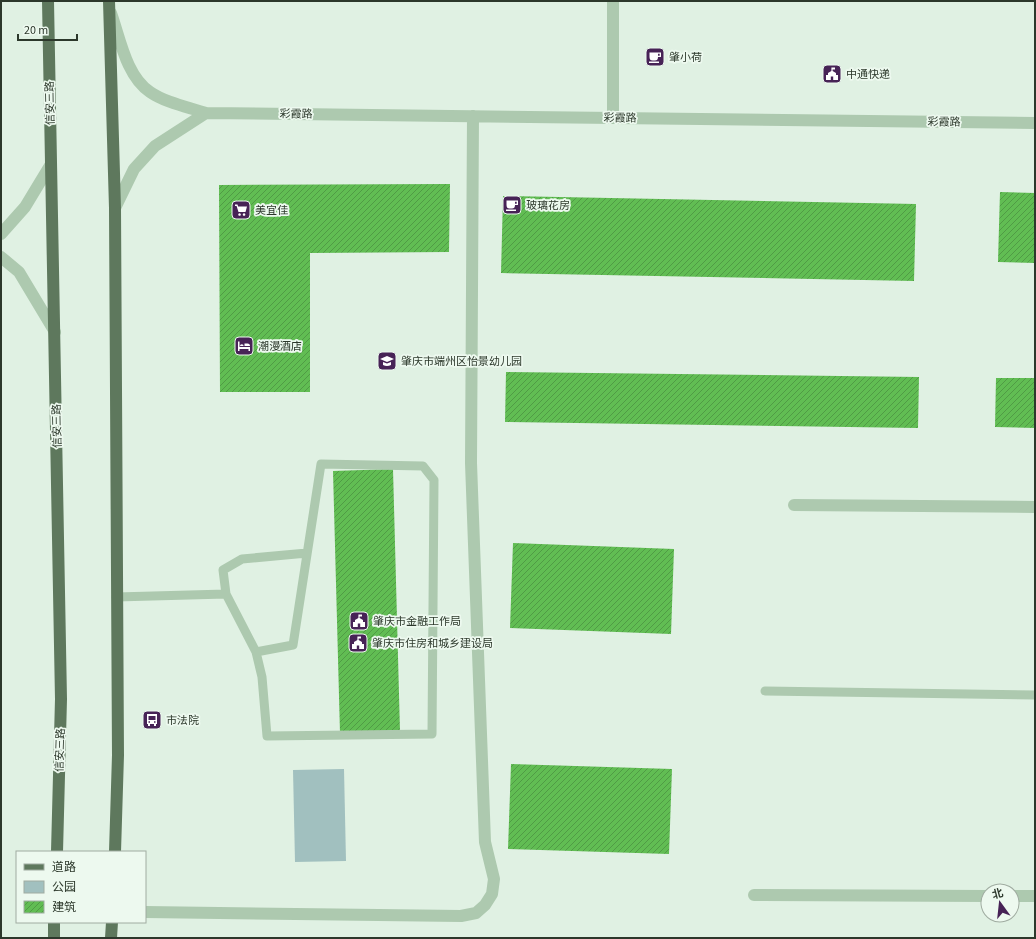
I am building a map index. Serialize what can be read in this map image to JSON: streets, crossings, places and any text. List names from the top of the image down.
{
  "streets": {
    "main road": ["信安三路"],
    "street": ["彩霞路"]
  },
  "places": {
    "cafe": ["肇小荷", "玻璃花房"],
    "public building": ["中通快递", "肇庆市金融工作局", "肇庆市住房和城乡建设局"],
    "supermarket": ["美宜佳"],
    "hotel": ["潮漫酒店"],
    "school or university": ["肇庆市端州区怡景幼儿园"],
    "bus stop": ["市法院"]
  },
  "legend": ["道路", "公园", "建筑"],
  "scale_bar": "20 m",
  "north": "top"
}
